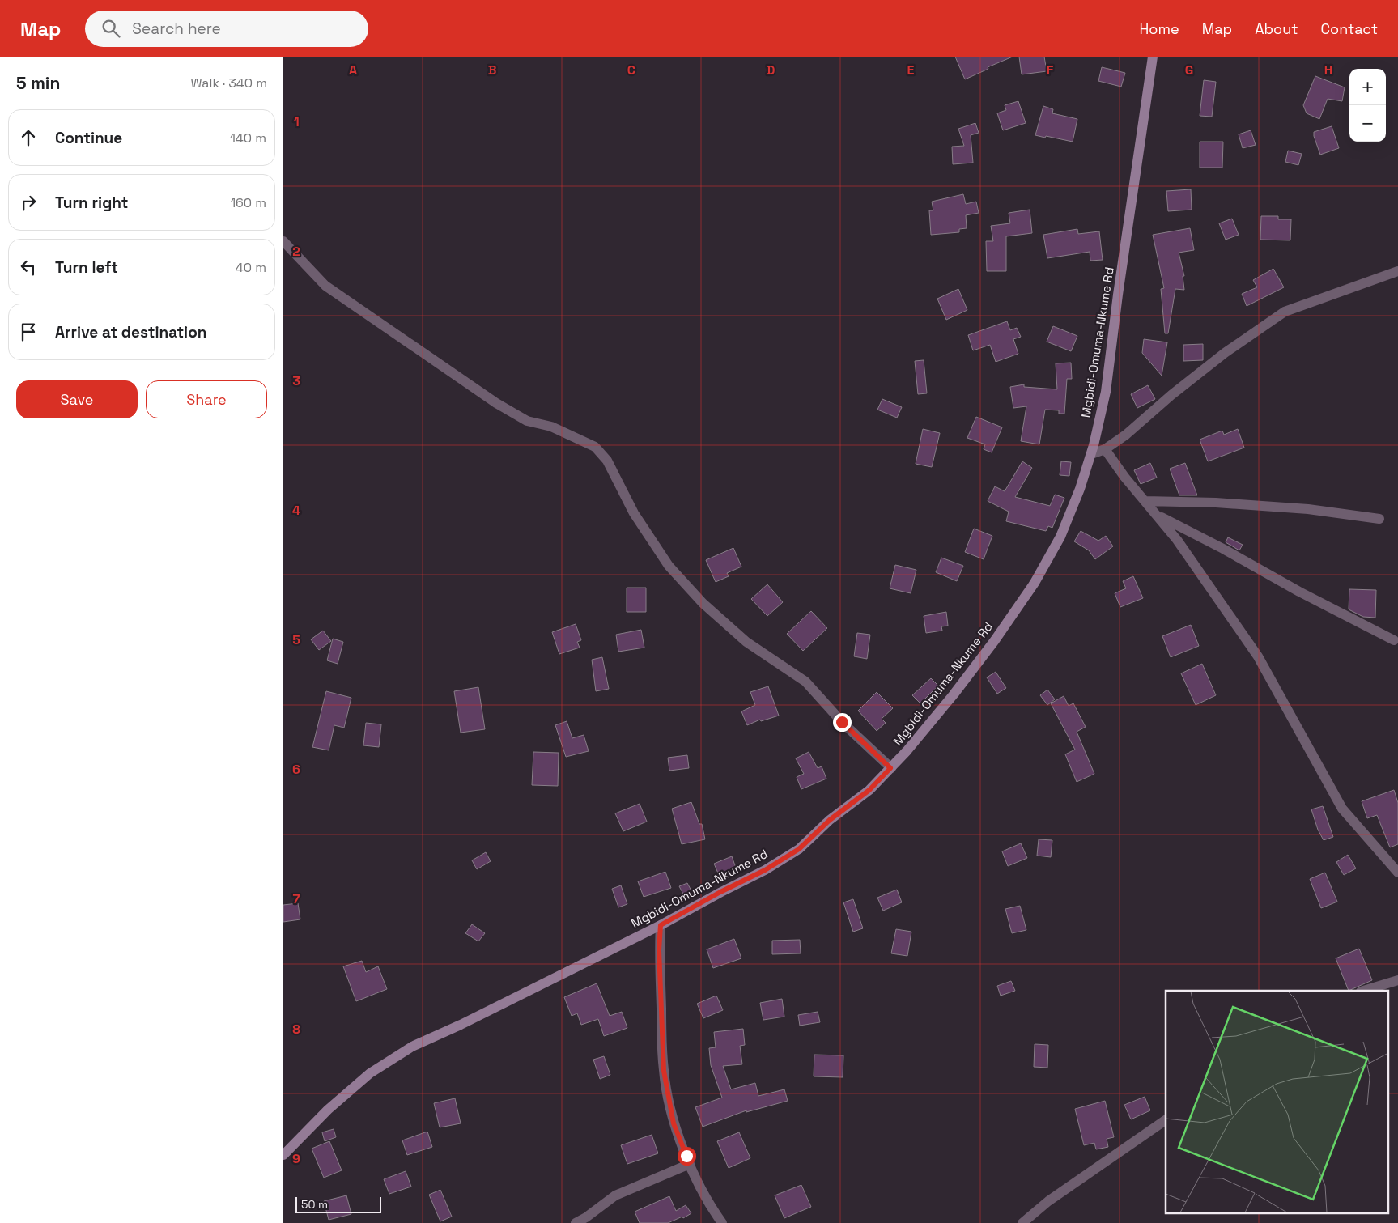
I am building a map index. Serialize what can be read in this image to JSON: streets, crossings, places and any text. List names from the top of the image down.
{
  "streets": {
    "street": ["Mgbidi-Omuma-Nkume Rd"]
  },
  "scale_bar": "50 m",
  "page": {
    "header": "Map",
    "search": "Search here",
    "nav": [
      "Home",
      "Map",
      "About",
      "Contact"
    ],
    "heading": ["5 min", "Walk · 340 m"],
    "map_buttons": ["+", "−"],
    "list": [
      ["Continue", "140 m"],
      ["Turn right", "160 m"],
      ["Turn left", "40 m"],
      "Arrive at destination"
    ],
    "buttons": ["Save", "Share"],
    "scale": "50 m"
  },
  "grid": {
    "columns": [
      "A",
      "B",
      "C",
      "D",
      "E",
      "F",
      "G",
      "H"
    ],
    "rows": [
      "1",
      "2",
      "3",
      "4",
      "5",
      "6",
      "7",
      "8",
      "9"
    ]
  }
}
